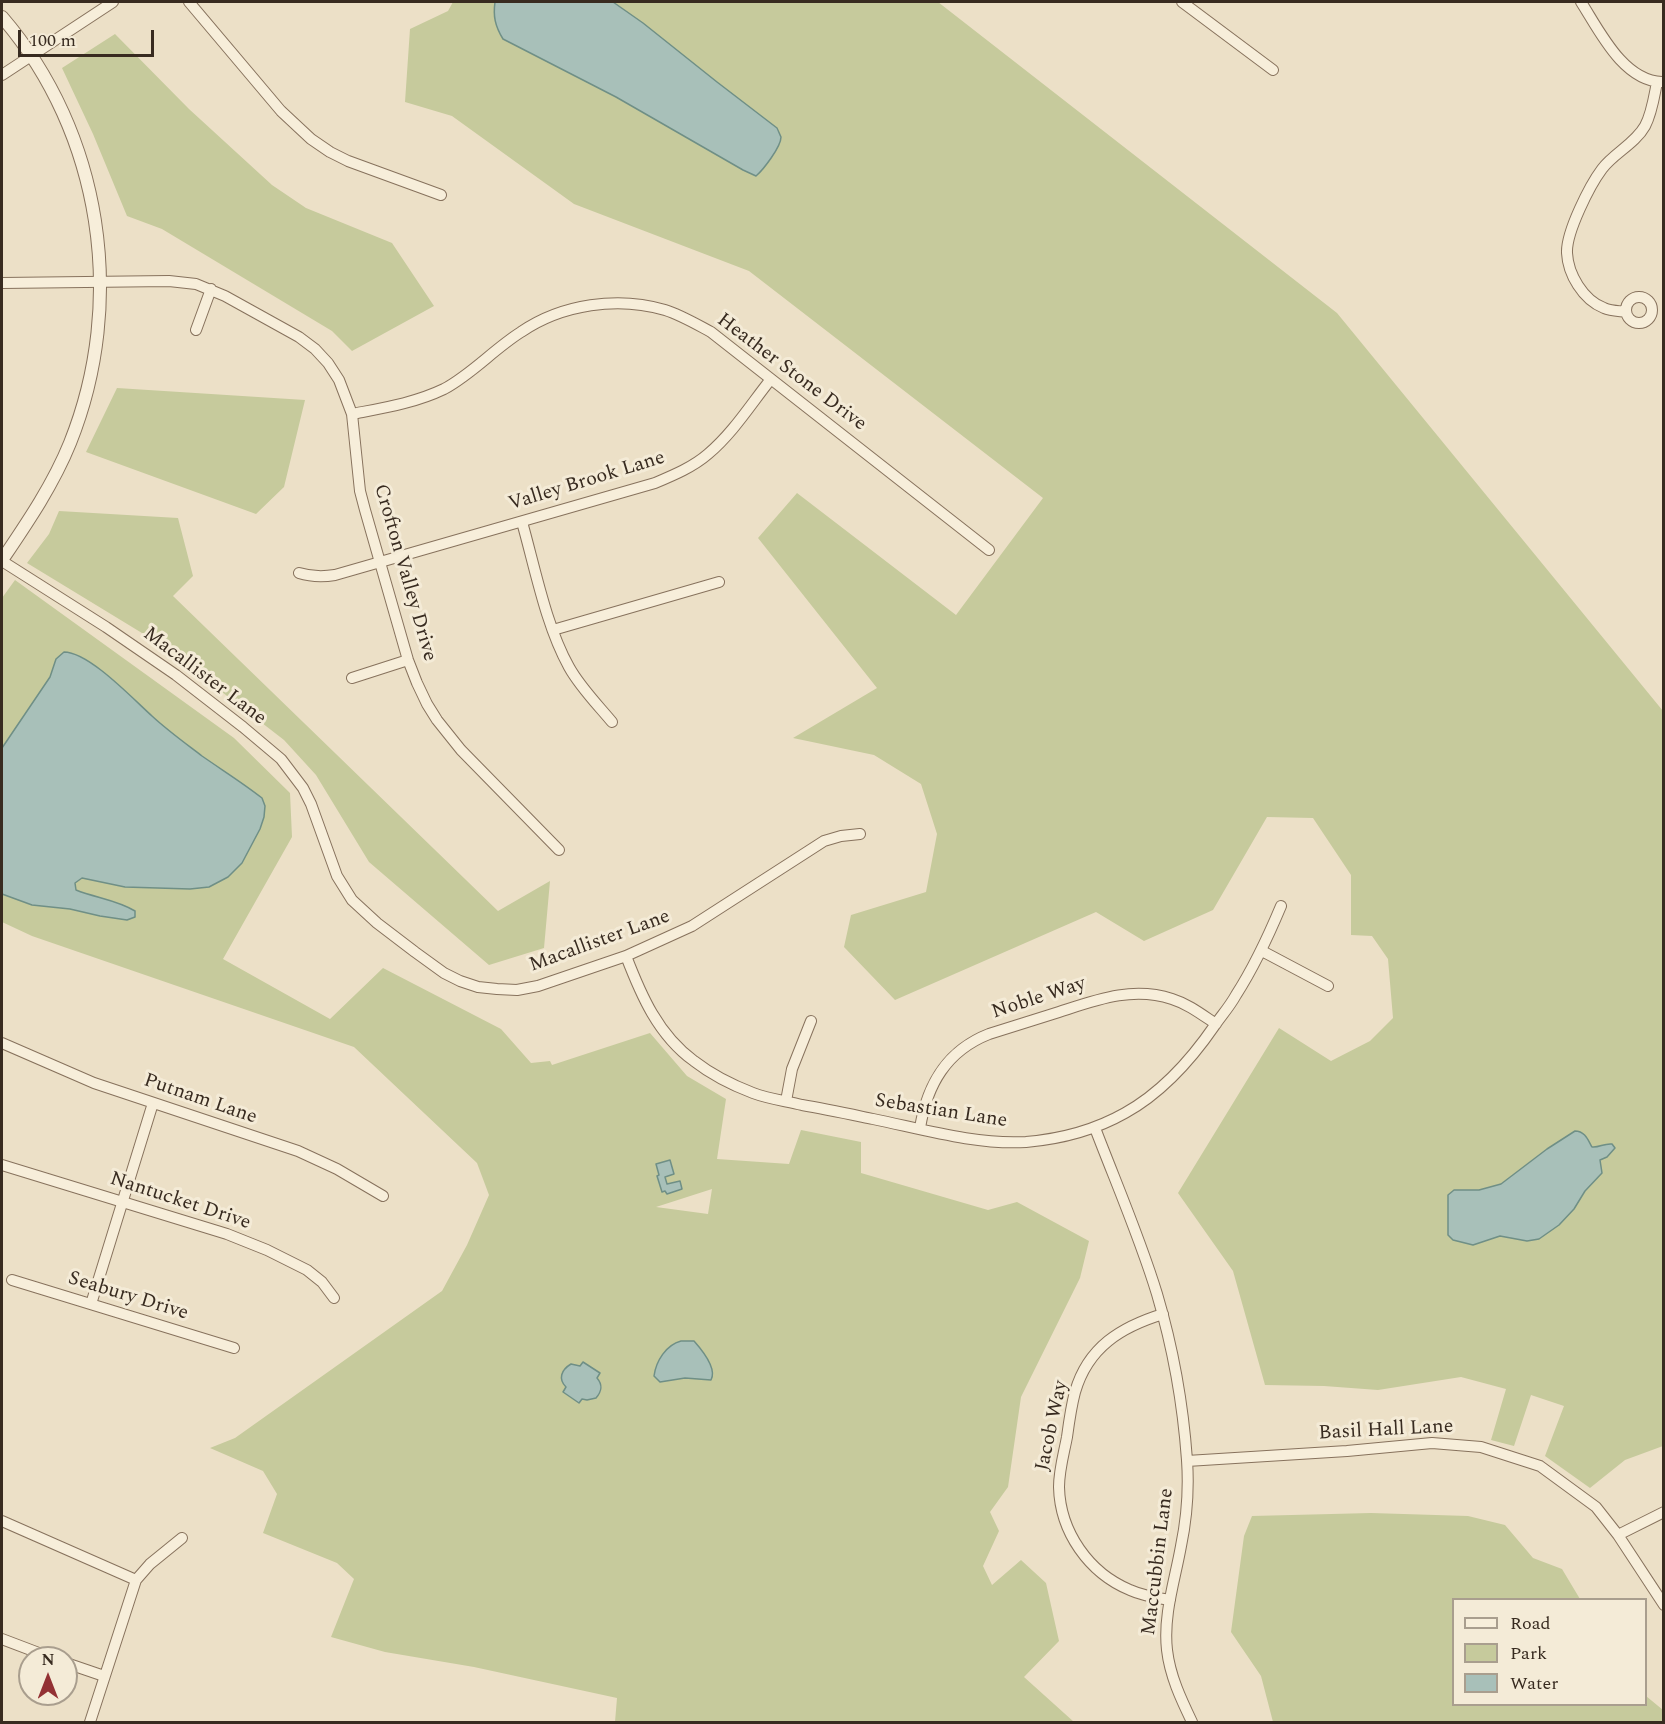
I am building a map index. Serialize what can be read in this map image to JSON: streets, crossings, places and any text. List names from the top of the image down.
{
  "streets": {
    "street": [
      "Heather Stone Drive",
      "Valley Brook Lane",
      "Crofton Valley Drive",
      "Macallister Lane",
      "Noble Way",
      "Putnam Lane",
      "Sebastian Lane",
      "Nantucket Drive",
      "Seabury Drive",
      "Jacob Way",
      "Basil Hall Lane",
      "Maccubbin Lane"
    ]
  },
  "crossings": [
    ["Heather Stone Drive", "Valley Brook Lane"],
    ["Heather Stone Drive", "Crofton Valley Drive"],
    ["Valley Brook Lane", "Crofton Valley Drive"],
    ["Macallister Lane", "Sebastian Lane"],
    ["Noble Way", "Sebastian Lane"],
    ["Sebastian Lane", "Maccubbin Lane"],
    ["Jacob Way", "Maccubbin Lane"],
    ["Basil Hall Lane", "Maccubbin Lane"]
  ],
  "legend": ["Road", "Park", "Water"],
  "scale_bar": "100 m",
  "north": "top"
}
